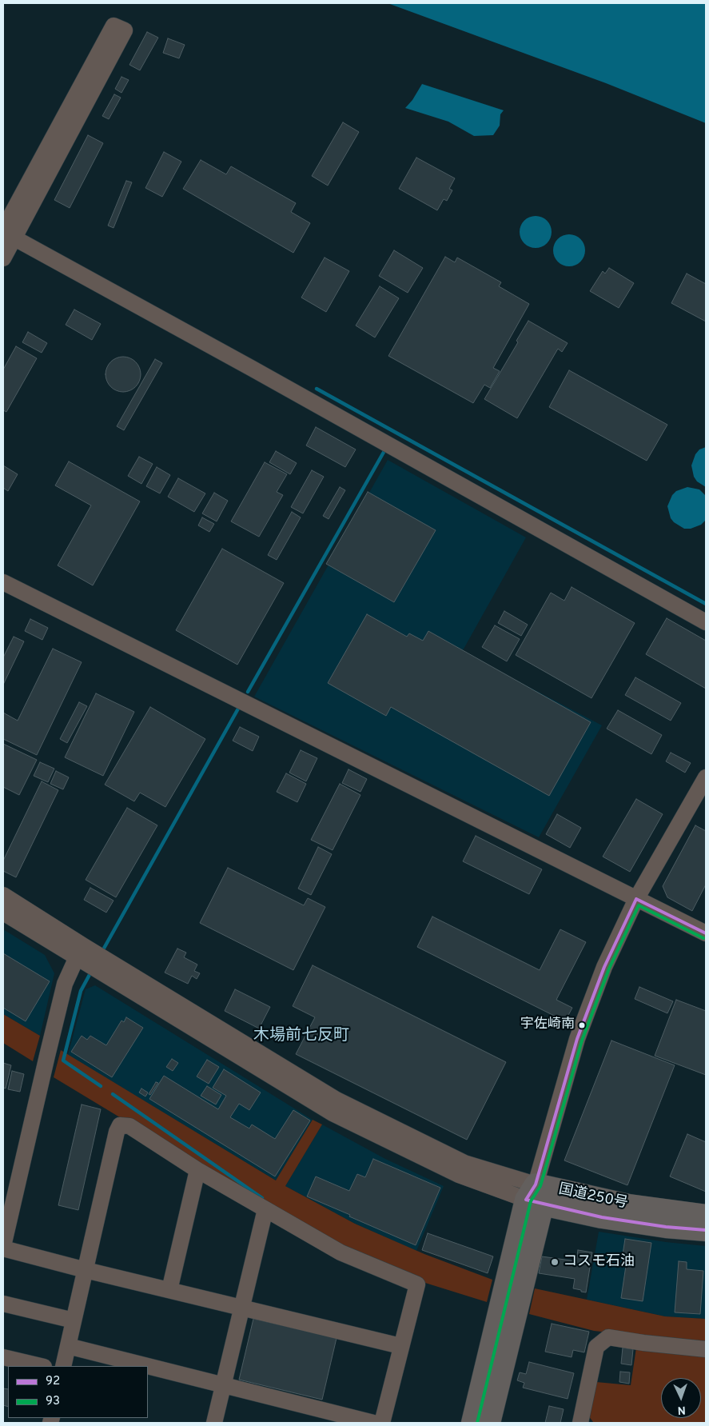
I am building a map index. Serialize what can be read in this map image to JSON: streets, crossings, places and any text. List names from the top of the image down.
{
  "streets": {
    "highway": ["国道250号"]
  },
  "districts": ["木場前七反町"],
  "places": ["宇佐崎南", "コスモ石油"],
  "lines": ["transit line 92", "transit line 93"],
  "legend": ["92", "93"],
  "north": "bottom"
}
